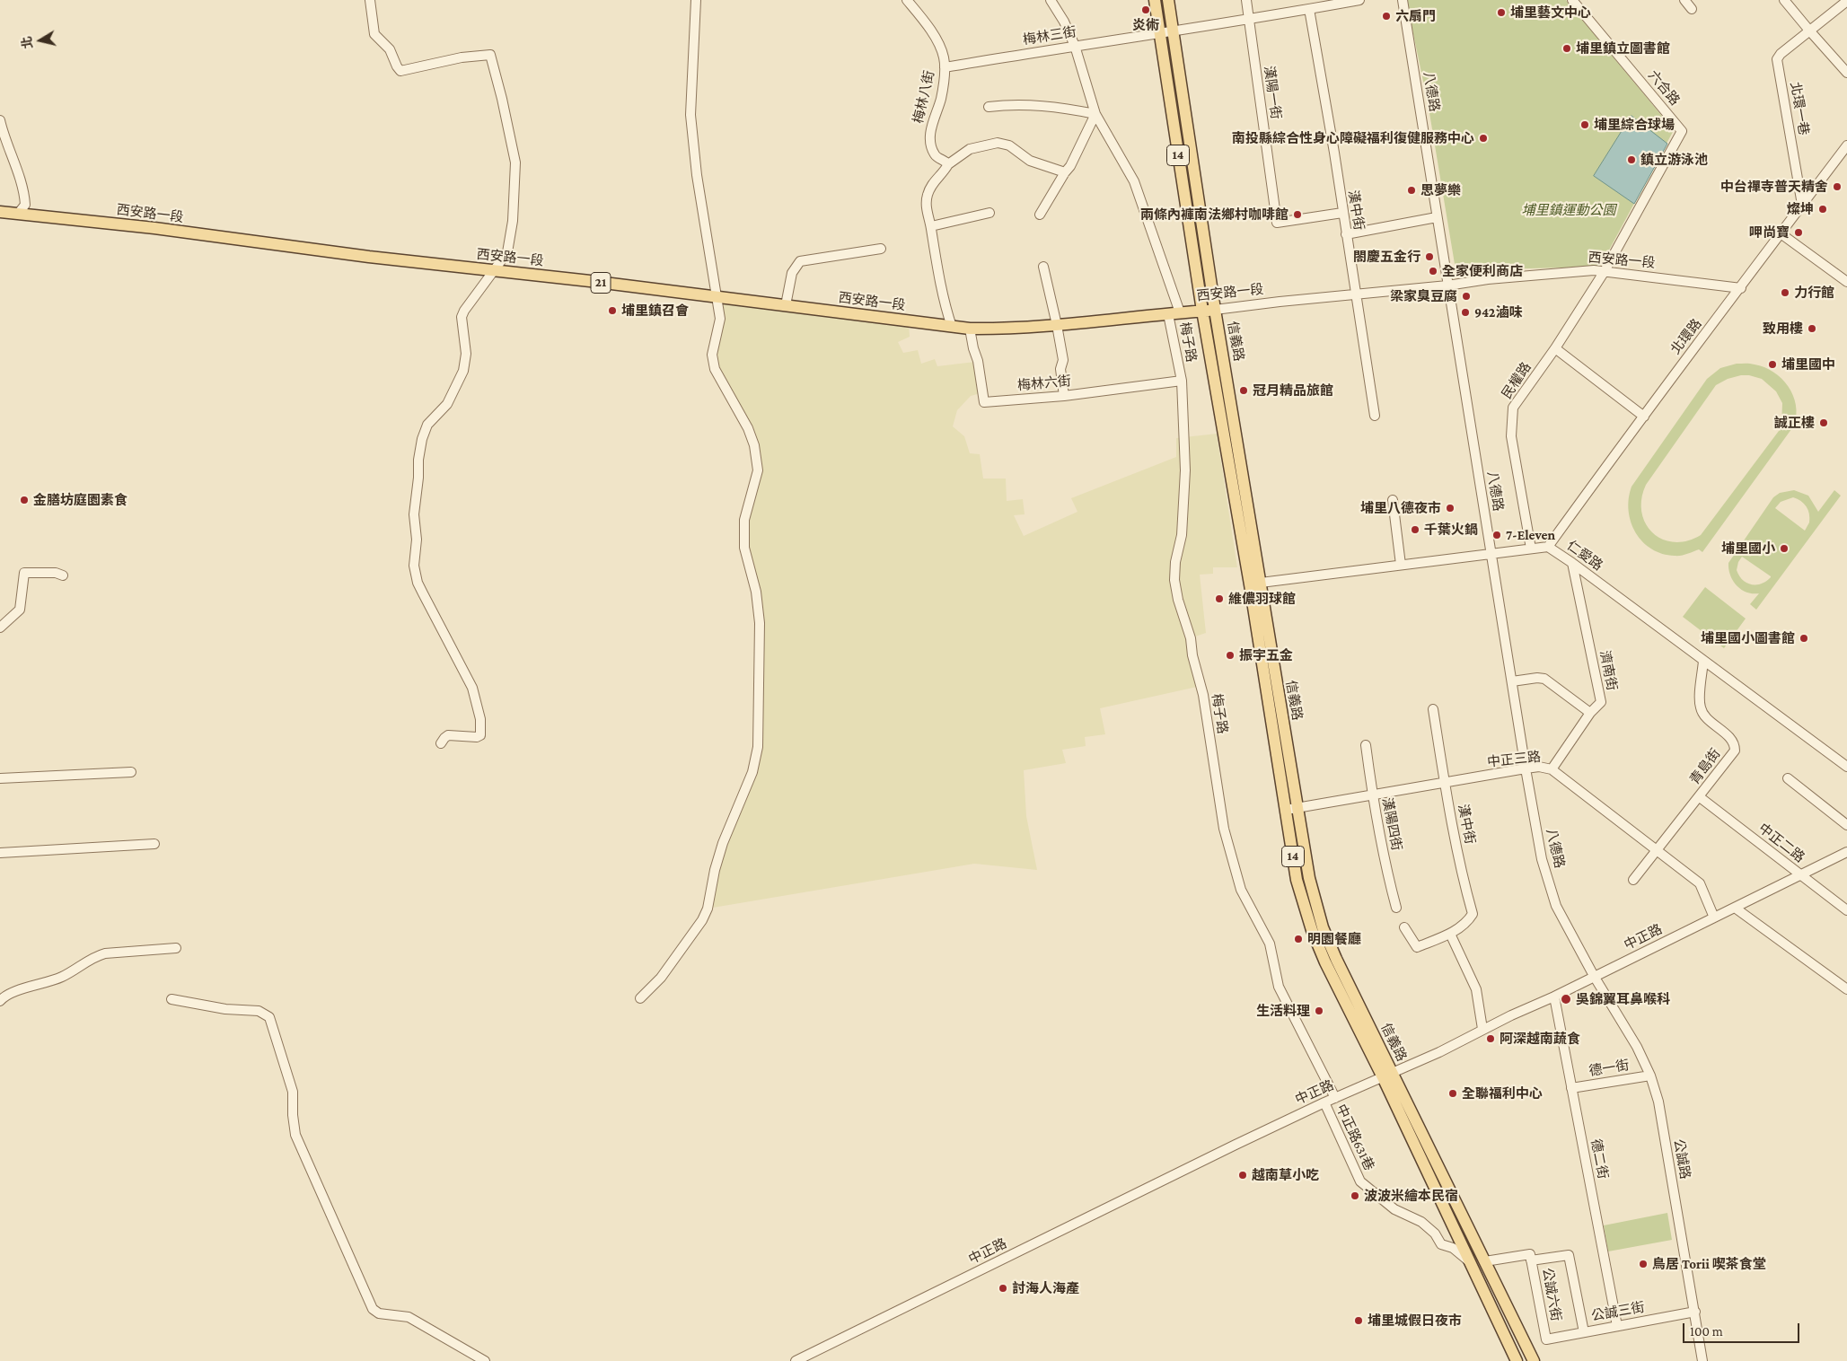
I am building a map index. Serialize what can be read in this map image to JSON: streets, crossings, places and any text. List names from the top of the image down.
{
  "streets": {
    "main road": [
      "14",
      "西安路一段",
      "21",
      "信義路"
    ],
    "street": [
      "梅林三街",
      "六合路",
      "八德路",
      "漢陽一街",
      "梅林八街",
      "北環一巷",
      "漢中街",
      "北環路",
      "梅子路",
      "民權路",
      "梅林六街",
      "仁愛路",
      "濟南街",
      "中正三路",
      "青島街",
      "漢陽四街",
      "中正二路",
      "中正路",
      "德一街",
      "中正路631巷",
      "德二街",
      "公誠路",
      "公誠六街",
      "公誠三街"
    ]
  },
  "crossings": [
    ["梅林三街", "漢陽一街"],
    ["梅林三街", "梅林八街"],
    ["梅林三街", "漢中街"],
    ["梅林三街", "信義路"],
    ["梅林三街", "梅子路"],
    ["六合路", "民權路"],
    ["八德路", "西安路一段"],
    ["八德路", "仁愛路"],
    ["八德路", "中正三路"],
    ["八德路", "中正路"],
    ["八德路", "公誠路"],
    ["漢陽一街", "漢中街"],
    ["北環一巷", "北環路"],
    ["漢中街", "西安路一段"],
    ["漢中街", "中正三路"],
    ["西安路一段", "北環路"],
    ["西安路一段", "信義路"],
    ["西安路一段", "梅子路"],
    ["西安路一段", "民權路"],
    ["西安路一段", "梅林六街"],
    ["北環路", "仁愛路"],
    ["信義路", "仁愛路"],
    ["信義路", "中正三路"],
    ["信義路", "中正路"],
    ["信義路", "中正路631巷"],
    ["梅子路", "梅林六街"],
    ["梅子路", "中正路"],
    ["民權路", "仁愛路"],
    ["仁愛路", "濟南街"],
    ["仁愛路", "青島街"],
    ["濟南街", "中正三路"],
    ["中正三路", "青島街"],
    ["中正三路", "漢陽四街"],
    ["中正三路", "中正路"],
    ["青島街", "中正二路"],
    ["中正二路", "中正路"],
    ["中正路", "中正路631巷"],
    ["中正路", "德二街"],
    ["中正路", "公誠路"],
    ["德一街", "德二街"],
    ["德一街", "公誠路"],
    ["德二街", "公誠三街"],
    ["公誠路", "公誠三街"],
    ["公誠六街", "公誠三街"]
  ],
  "parks": ["埔里鎮運動公園"],
  "places": [
    "炎術",
    "埔里藝文中心",
    "六扇門",
    "埔里鎮立圖書館",
    "埔里綜合球場",
    "南投縣綜合性身心障礙福利復健服務中心",
    "鎮立游泳池",
    "中台禪寺普天精舍",
    "思夢樂",
    "燦坤",
    "兩條內褲南法鄉村咖啡館",
    "呷尚寶",
    "閤慶五金行",
    "全家便利商店",
    "力行館",
    "梁家臭豆腐",
    "埔里鎮召會",
    "942滷味",
    "致用樓",
    "埔里國中",
    "冠月精品旅館",
    "誠正樓",
    "金膳坊庭園素食",
    "埔里八德夜市",
    "千葉火鍋",
    "7-Eleven",
    "埔里國小",
    "維儂羽球館",
    "埔里國小圖書館",
    "振宇五金",
    "明園餐廳",
    "吳錦翼耳鼻喉科",
    "生活料理",
    "阿深越南蔬食",
    "全聯福利中心",
    "越南草小吃",
    "波波米繪本民宿",
    "鳥居 Torii 喫茶食堂",
    "討海人海產",
    "埔里城假日夜市"
  ],
  "scale_bar": "100 m",
  "north": "left"
}
